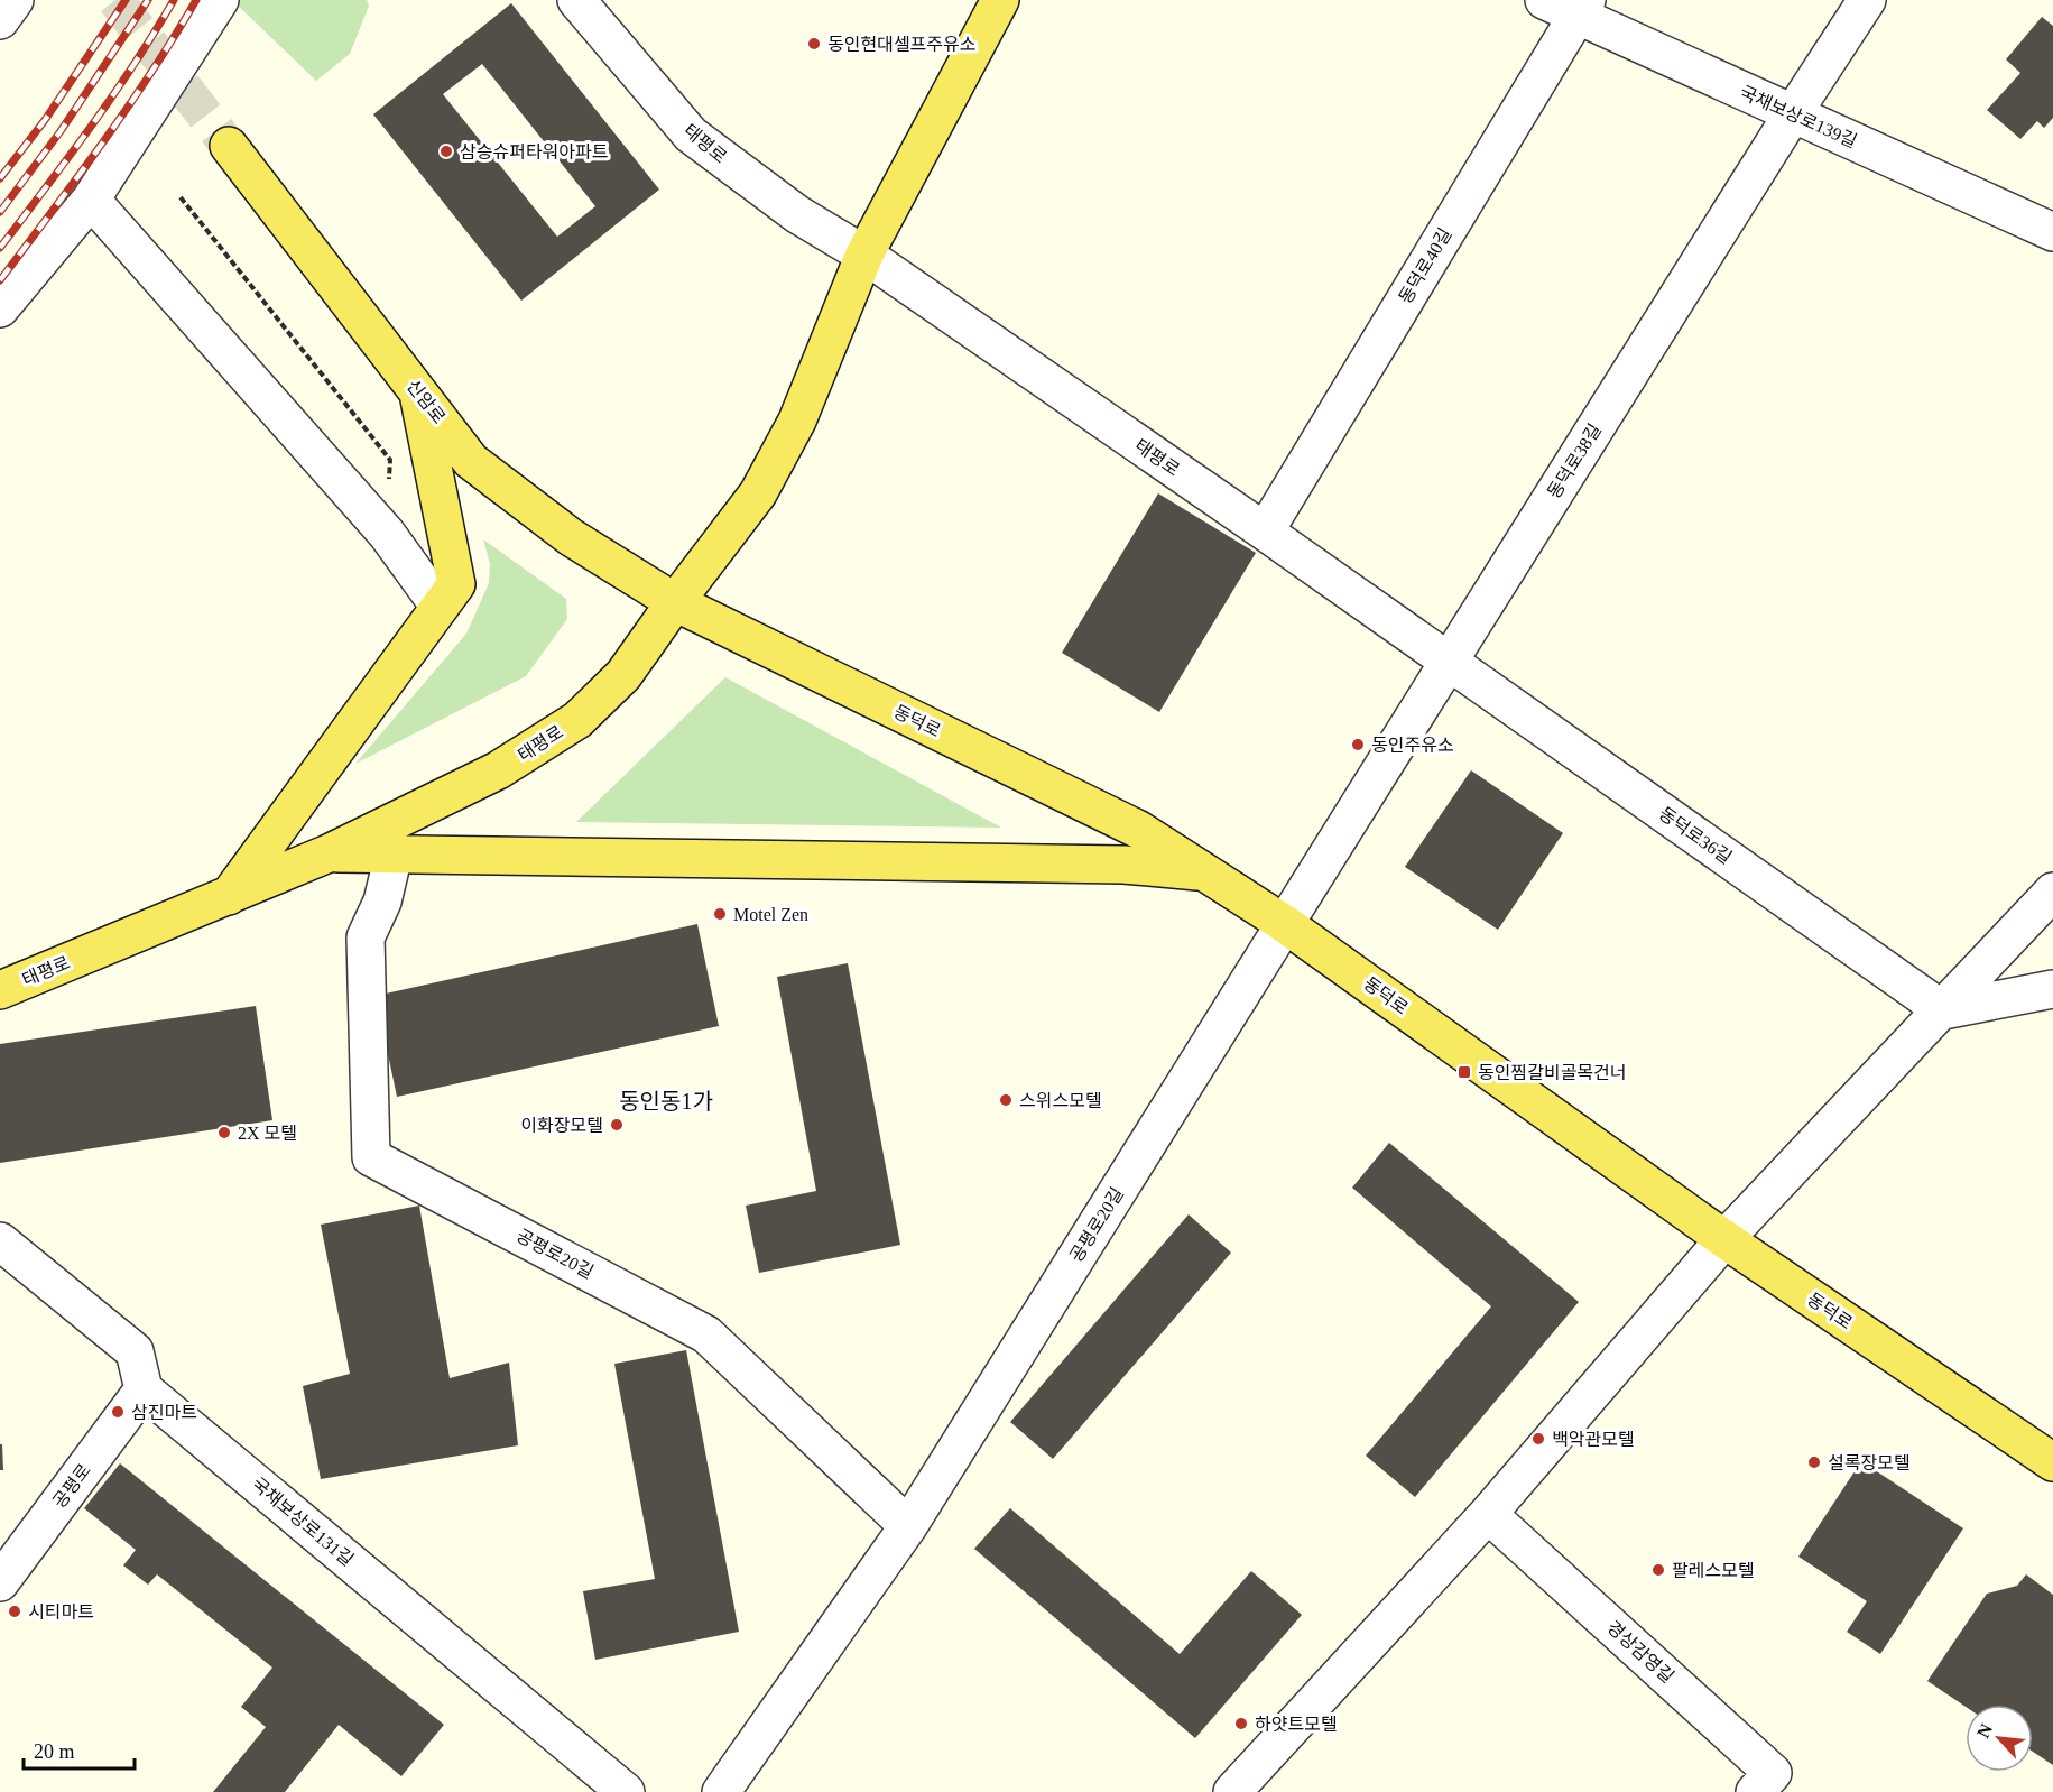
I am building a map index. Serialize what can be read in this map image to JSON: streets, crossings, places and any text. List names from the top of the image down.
{
  "streets": {
    "main road": ["태평로", "신암로", "동덕로"],
    "street": [
      "국채보상로139길",
      "동덕로40길",
      "동덕로38길",
      "동덕로36길",
      "공평로20길",
      "공평로",
      "국채보상로131길",
      "경상감영길"
    ]
  },
  "crossings": [
    ["국채보상로139길", "동덕로40길"],
    ["국채보상로139길", "동덕로38길"],
    ["태평로", "동덕로40길"],
    ["태평로", "신암로"],
    ["태평로", "동덕로38길"],
    ["태평로", "동덕로"],
    ["태평로", "동덕로36길"],
    ["신암로", "동덕로"],
    ["동덕로38길", "동덕로"],
    ["동덕로38길", "동덕로36길"],
    ["동덕로38길", "공평로20길"],
    ["동덕로", "공평로20길"],
    ["공평로", "국채보상로131길"]
  ],
  "districts": ["동인동1가"],
  "places": {
    "other": [
      "동인현대셀프주유소",
      "삼승슈퍼타워아파트",
      "동인주유소",
      "Motel Zen",
      "스위스모텔",
      "이화장모텔",
      "2X 모텔",
      "삼진마트",
      "백악관모텔",
      "설록장모텔",
      "팔레스모텔",
      "시티마트",
      "하얏트모텔"
    ],
    "transit": ["동인찜갈비골목건너"]
  },
  "scale_bar": "20 m",
  "north": "top left"
}
